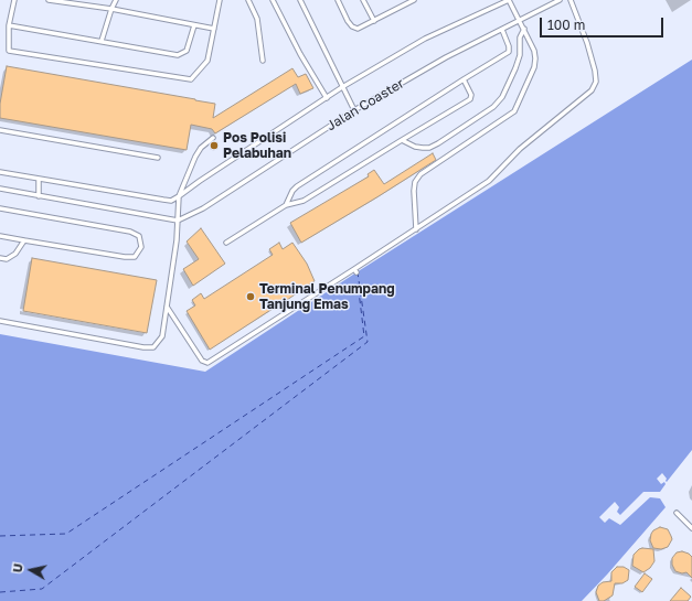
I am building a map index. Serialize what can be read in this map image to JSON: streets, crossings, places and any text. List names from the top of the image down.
{
  "streets": {
    "lane": ["Jalan Coaster"]
  },
  "places": ["Pos Polisi Pelabuhan", "Terminal Penumpang Tanjung Emas"],
  "scale_bar": "100 m",
  "north": "left"
}
